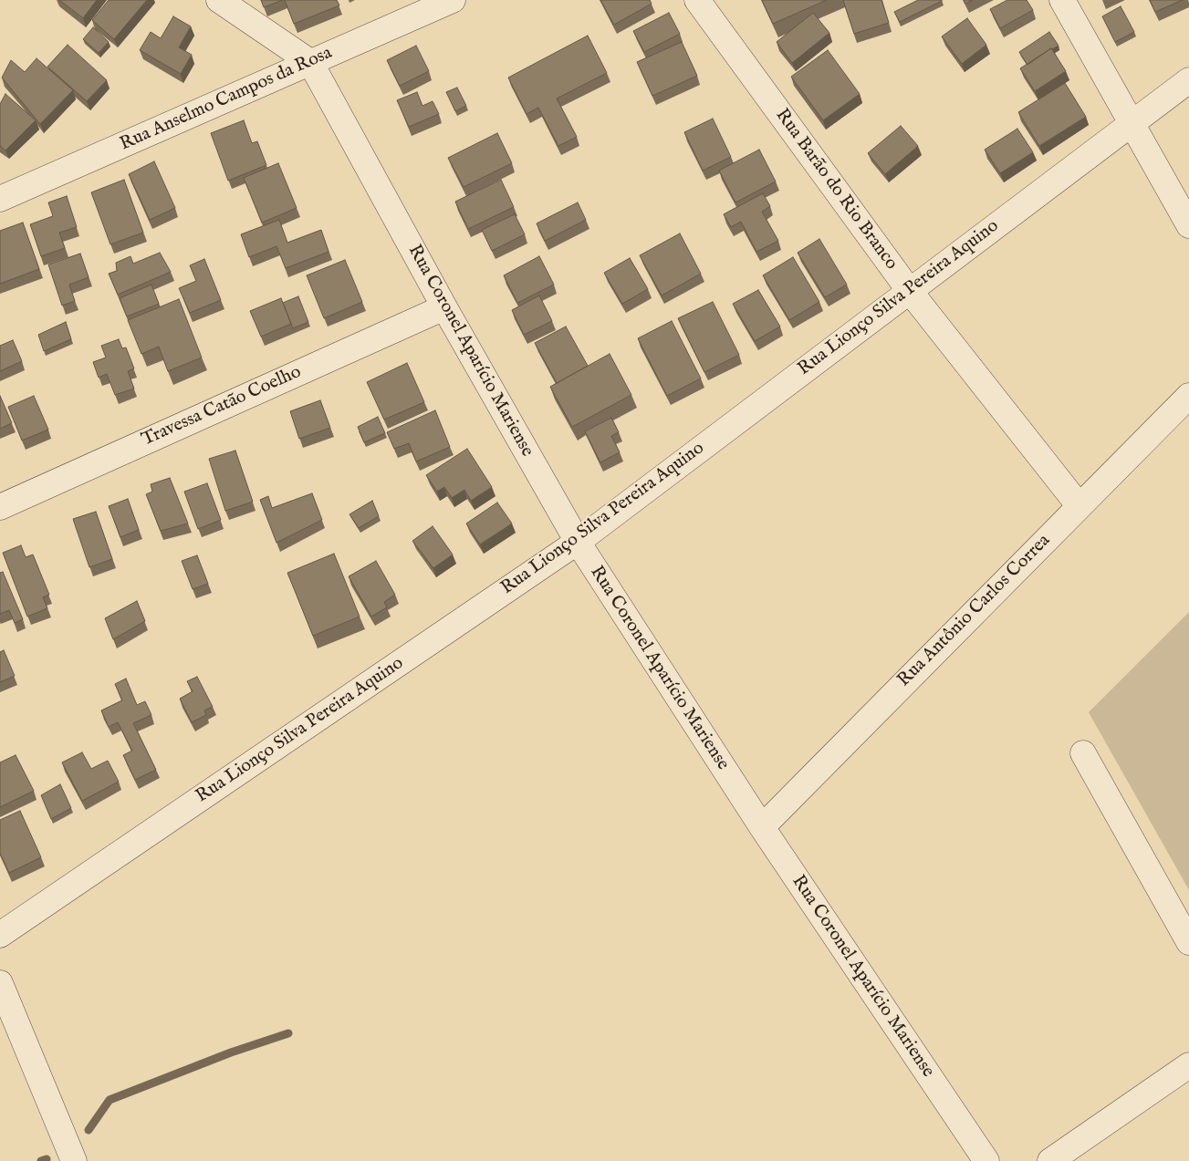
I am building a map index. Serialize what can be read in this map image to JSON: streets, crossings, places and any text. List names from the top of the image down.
{
  "streets": {
    "street": [
      "Rua Anselmo Campos da Rosa",
      "Rua Barão do Rio Branco",
      "Rua Lionço Silva Pereira Aquino",
      "Rua Coronel Aparício Mariense",
      "Travessa Catão Coelho",
      "Rua Antônio Carlos Correa"
    ]
  },
  "crossings": [
    ["Rua Anselmo Campos da Rosa", "Rua Coronel Aparício Mariense"],
    ["Rua Barão do Rio Branco", "Rua Lionço Silva Pereira Aquino"],
    ["Rua Barão do Rio Branco", "Rua Antônio Carlos Correa"],
    ["Rua Lionço Silva Pereira Aquino", "Rua Coronel Aparício Mariense"],
    ["Rua Coronel Aparício Mariense", "Travessa Catão Coelho"],
    ["Rua Coronel Aparício Mariense", "Rua Antônio Carlos Correa"]
  ]
}
